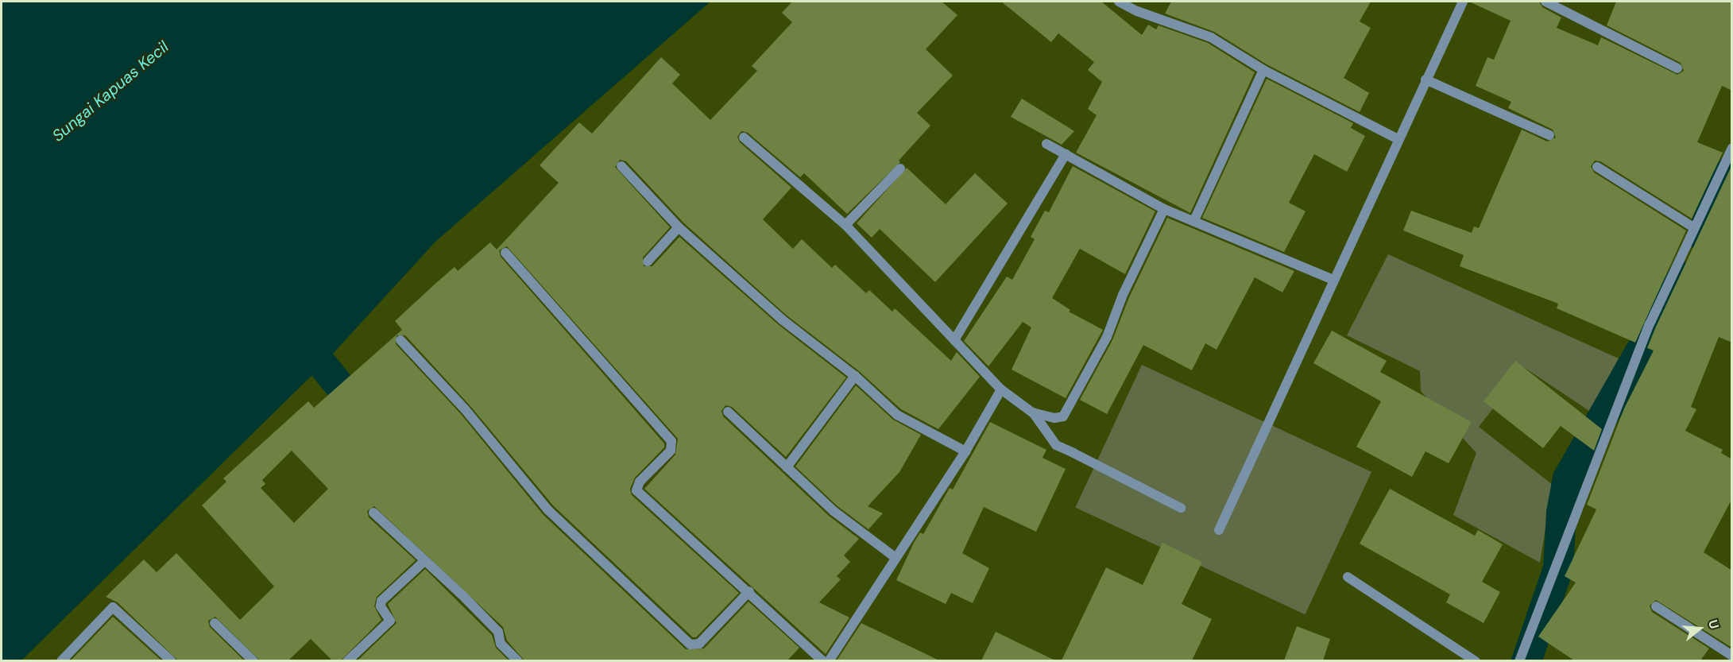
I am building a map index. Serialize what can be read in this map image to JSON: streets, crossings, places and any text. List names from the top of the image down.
{
  "water": ["Sungai Kapuas Kecil"],
  "north": "right"
}
